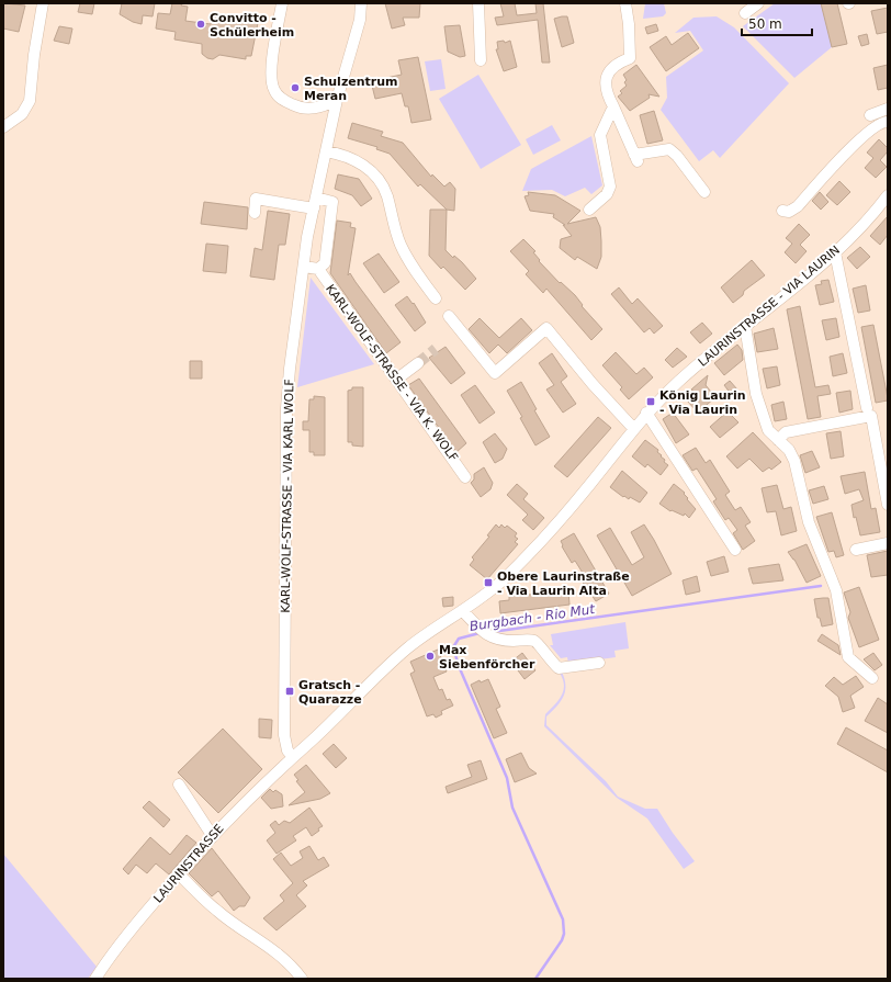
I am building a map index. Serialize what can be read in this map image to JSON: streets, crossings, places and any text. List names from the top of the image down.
{
  "streets": {
    "street": [
      "LAURINSTRASSE - VIA LAURIN",
      "KARL-WOLF-STRASSE - VIA K. WOLF",
      "KARL-WOLF-STRASSE - VIA KARL WOLF",
      "LAURINSTRASSE"
    ]
  },
  "crossings": [
    ["LAURINSTRASSE - VIA LAURIN", "KARL-WOLF-STRASSE - VIA KARL WOLF"],
    ["LAURINSTRASSE - VIA LAURIN", "LAURINSTRASSE"],
    ["KARL-WOLF-STRASSE - VIA KARL WOLF", "LAURINSTRASSE"]
  ],
  "water": ["Burgbach - Rio Mut"],
  "places": {
    "other": ["Convitto - Schülerheim", "Schulzentrum Meran", "Max Siebenförcher"],
    "transit": ["König Laurin - Via Laurin", "Obere Laurinstraße - Via Laurin Alta", "Gratsch - Quarazze"]
  },
  "scale_bar": "50 m"
}
